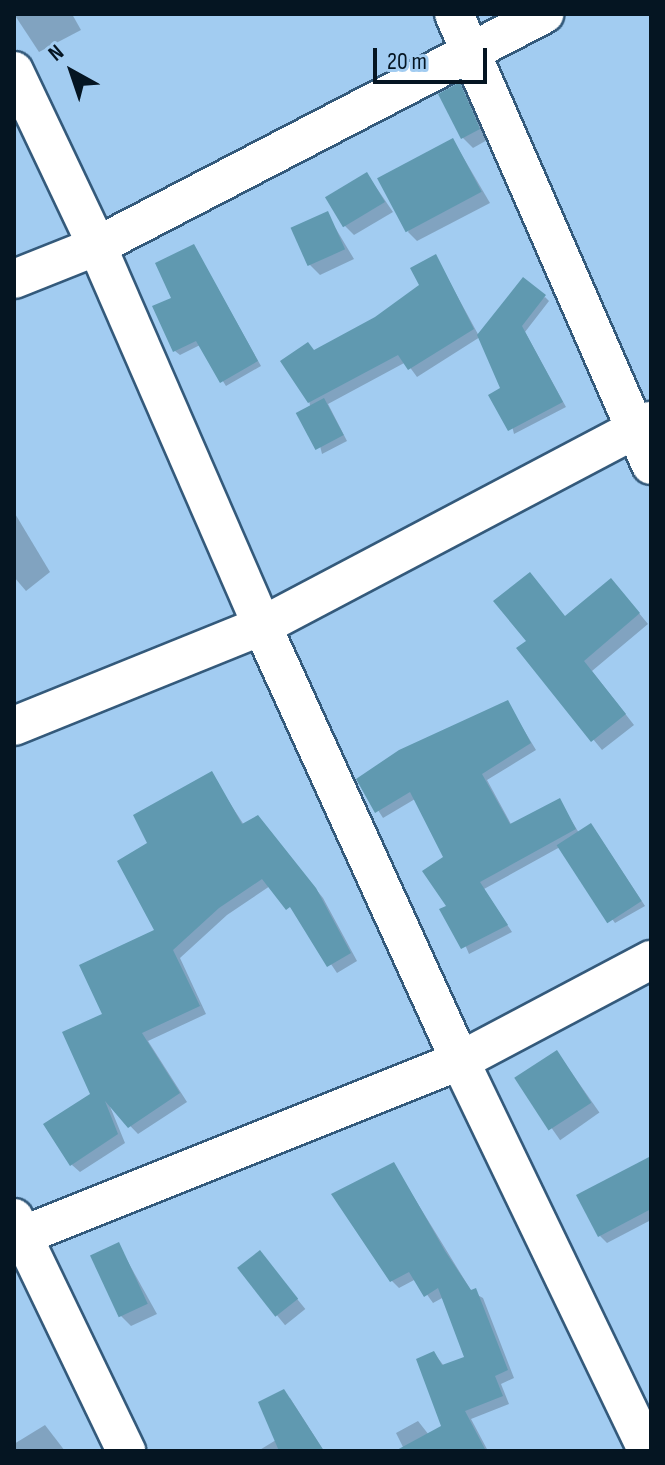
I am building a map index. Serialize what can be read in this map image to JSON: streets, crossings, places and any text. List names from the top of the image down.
{
  "scale_bar": "20 m",
  "north": "top left"
}
